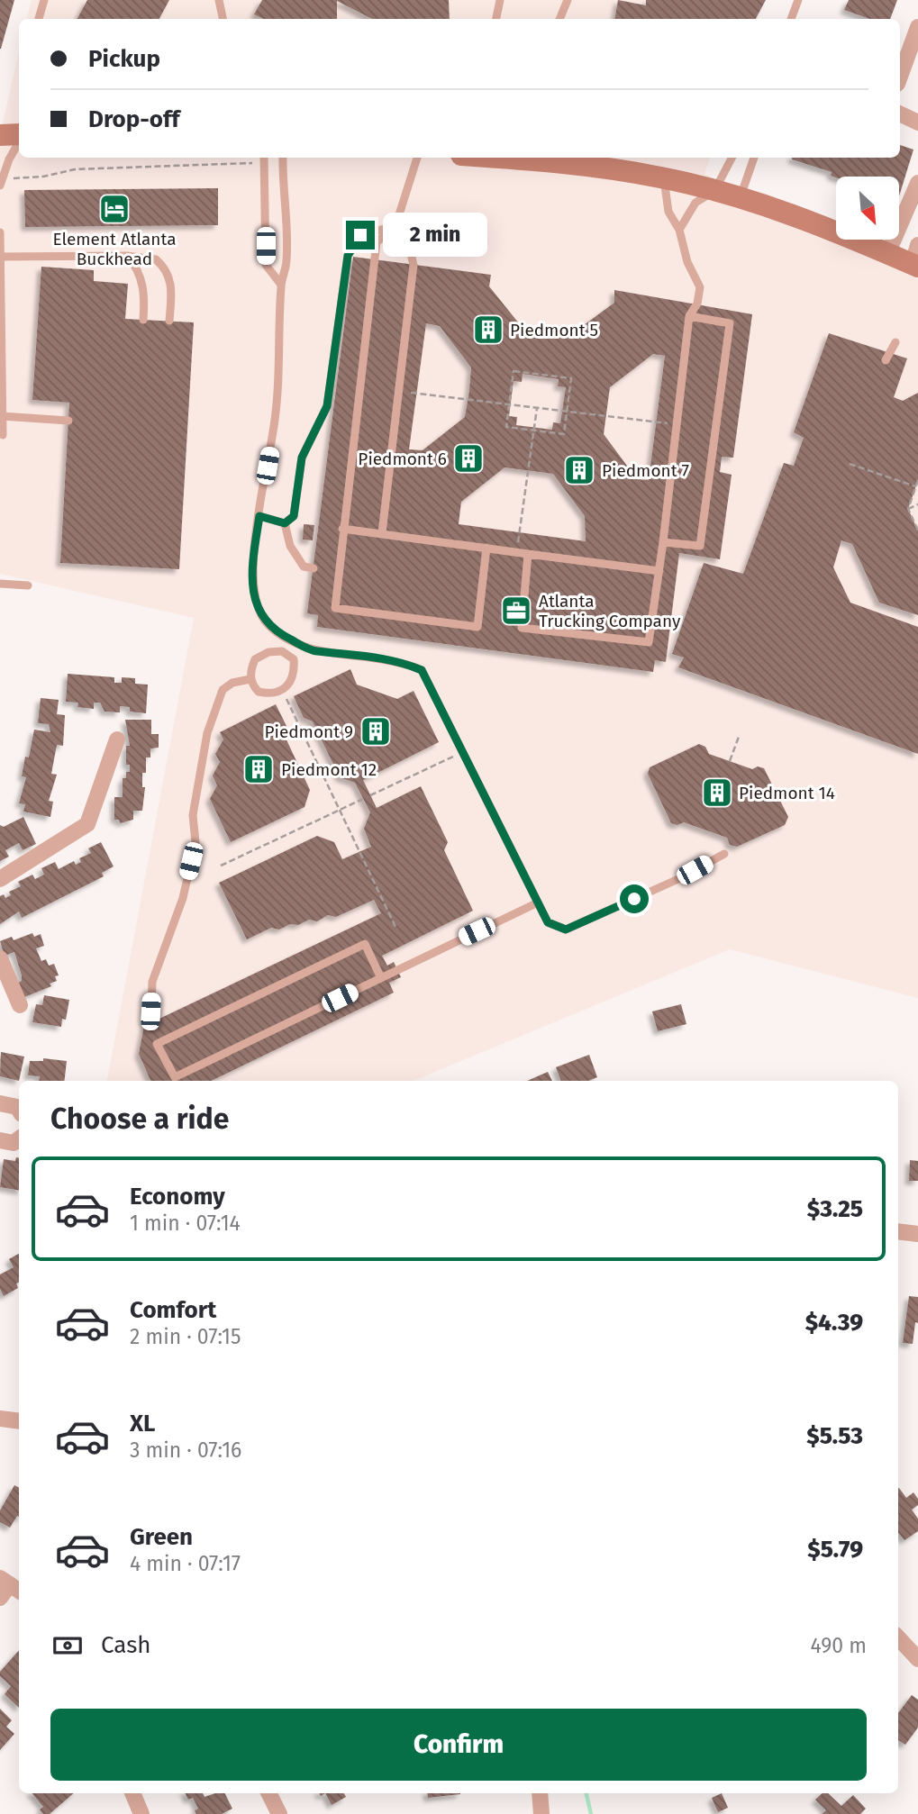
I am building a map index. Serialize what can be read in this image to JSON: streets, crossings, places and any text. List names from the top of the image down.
{
  "places": {
    "hotel": ["Element Atlanta Buckhead"],
    "building": [
      "Piedmont 5",
      "Piedmont 6",
      "Piedmont 7",
      "Piedmont 9",
      "Piedmont 12",
      "Piedmont 14"
    ],
    "office": ["Atlanta Trucking Company"]
  },
  "north": "bottom right",
  "page": {
    "banner": ["Pickup", "Drop-off"],
    "bubble": "2 min",
    "heading": "Choose a ride",
    "list": [
      {
        "name": "Economy",
        "note": "1 min · 07:14",
        "value": "$3.25"
      },
      {
        "name": "Comfort",
        "note": "2 min · 07:15",
        "value": "$4.39"
      },
      {
        "name": "XL",
        "note": "3 min · 07:16",
        "value": "$5.53"
      },
      {
        "name": "Green",
        "note": "4 min · 07:17",
        "value": "$5.79"
      }
    ],
    "pay": ["Cash", "490 m"],
    "buttons": "Confirm"
  }
}
